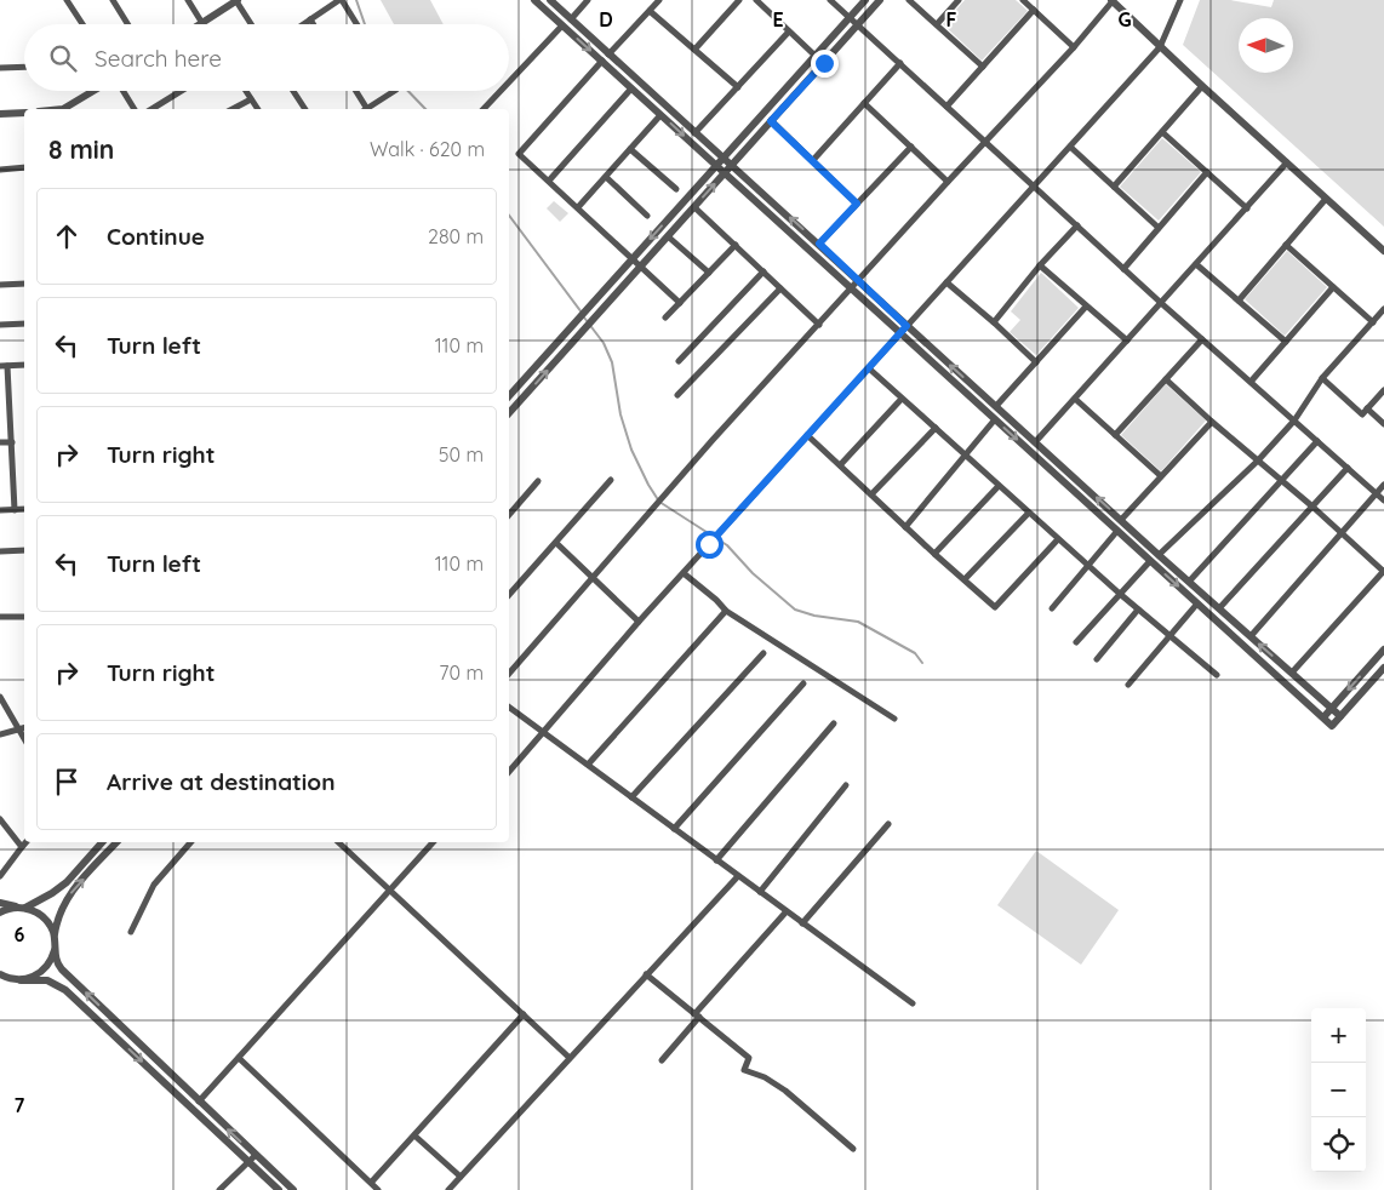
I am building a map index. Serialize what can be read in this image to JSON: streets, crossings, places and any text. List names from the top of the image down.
{
  "north": "left",
  "page": {
    "search": "Search here",
    "heading": ["8 min", "Walk · 620 m"],
    "list": [
      ["Continue", "280 m"],
      ["Turn left", "110 m"],
      ["Turn right", "50 m"],
      ["Turn left", "110 m"],
      ["Turn right", "70 m"],
      "Arrive at destination"
    ],
    "map_buttons": ["+", "−"]
  },
  "grid": {
    "columns": [
      "D",
      "E",
      "F",
      "G"
    ],
    "rows": ["6", "7"]
  }
}
